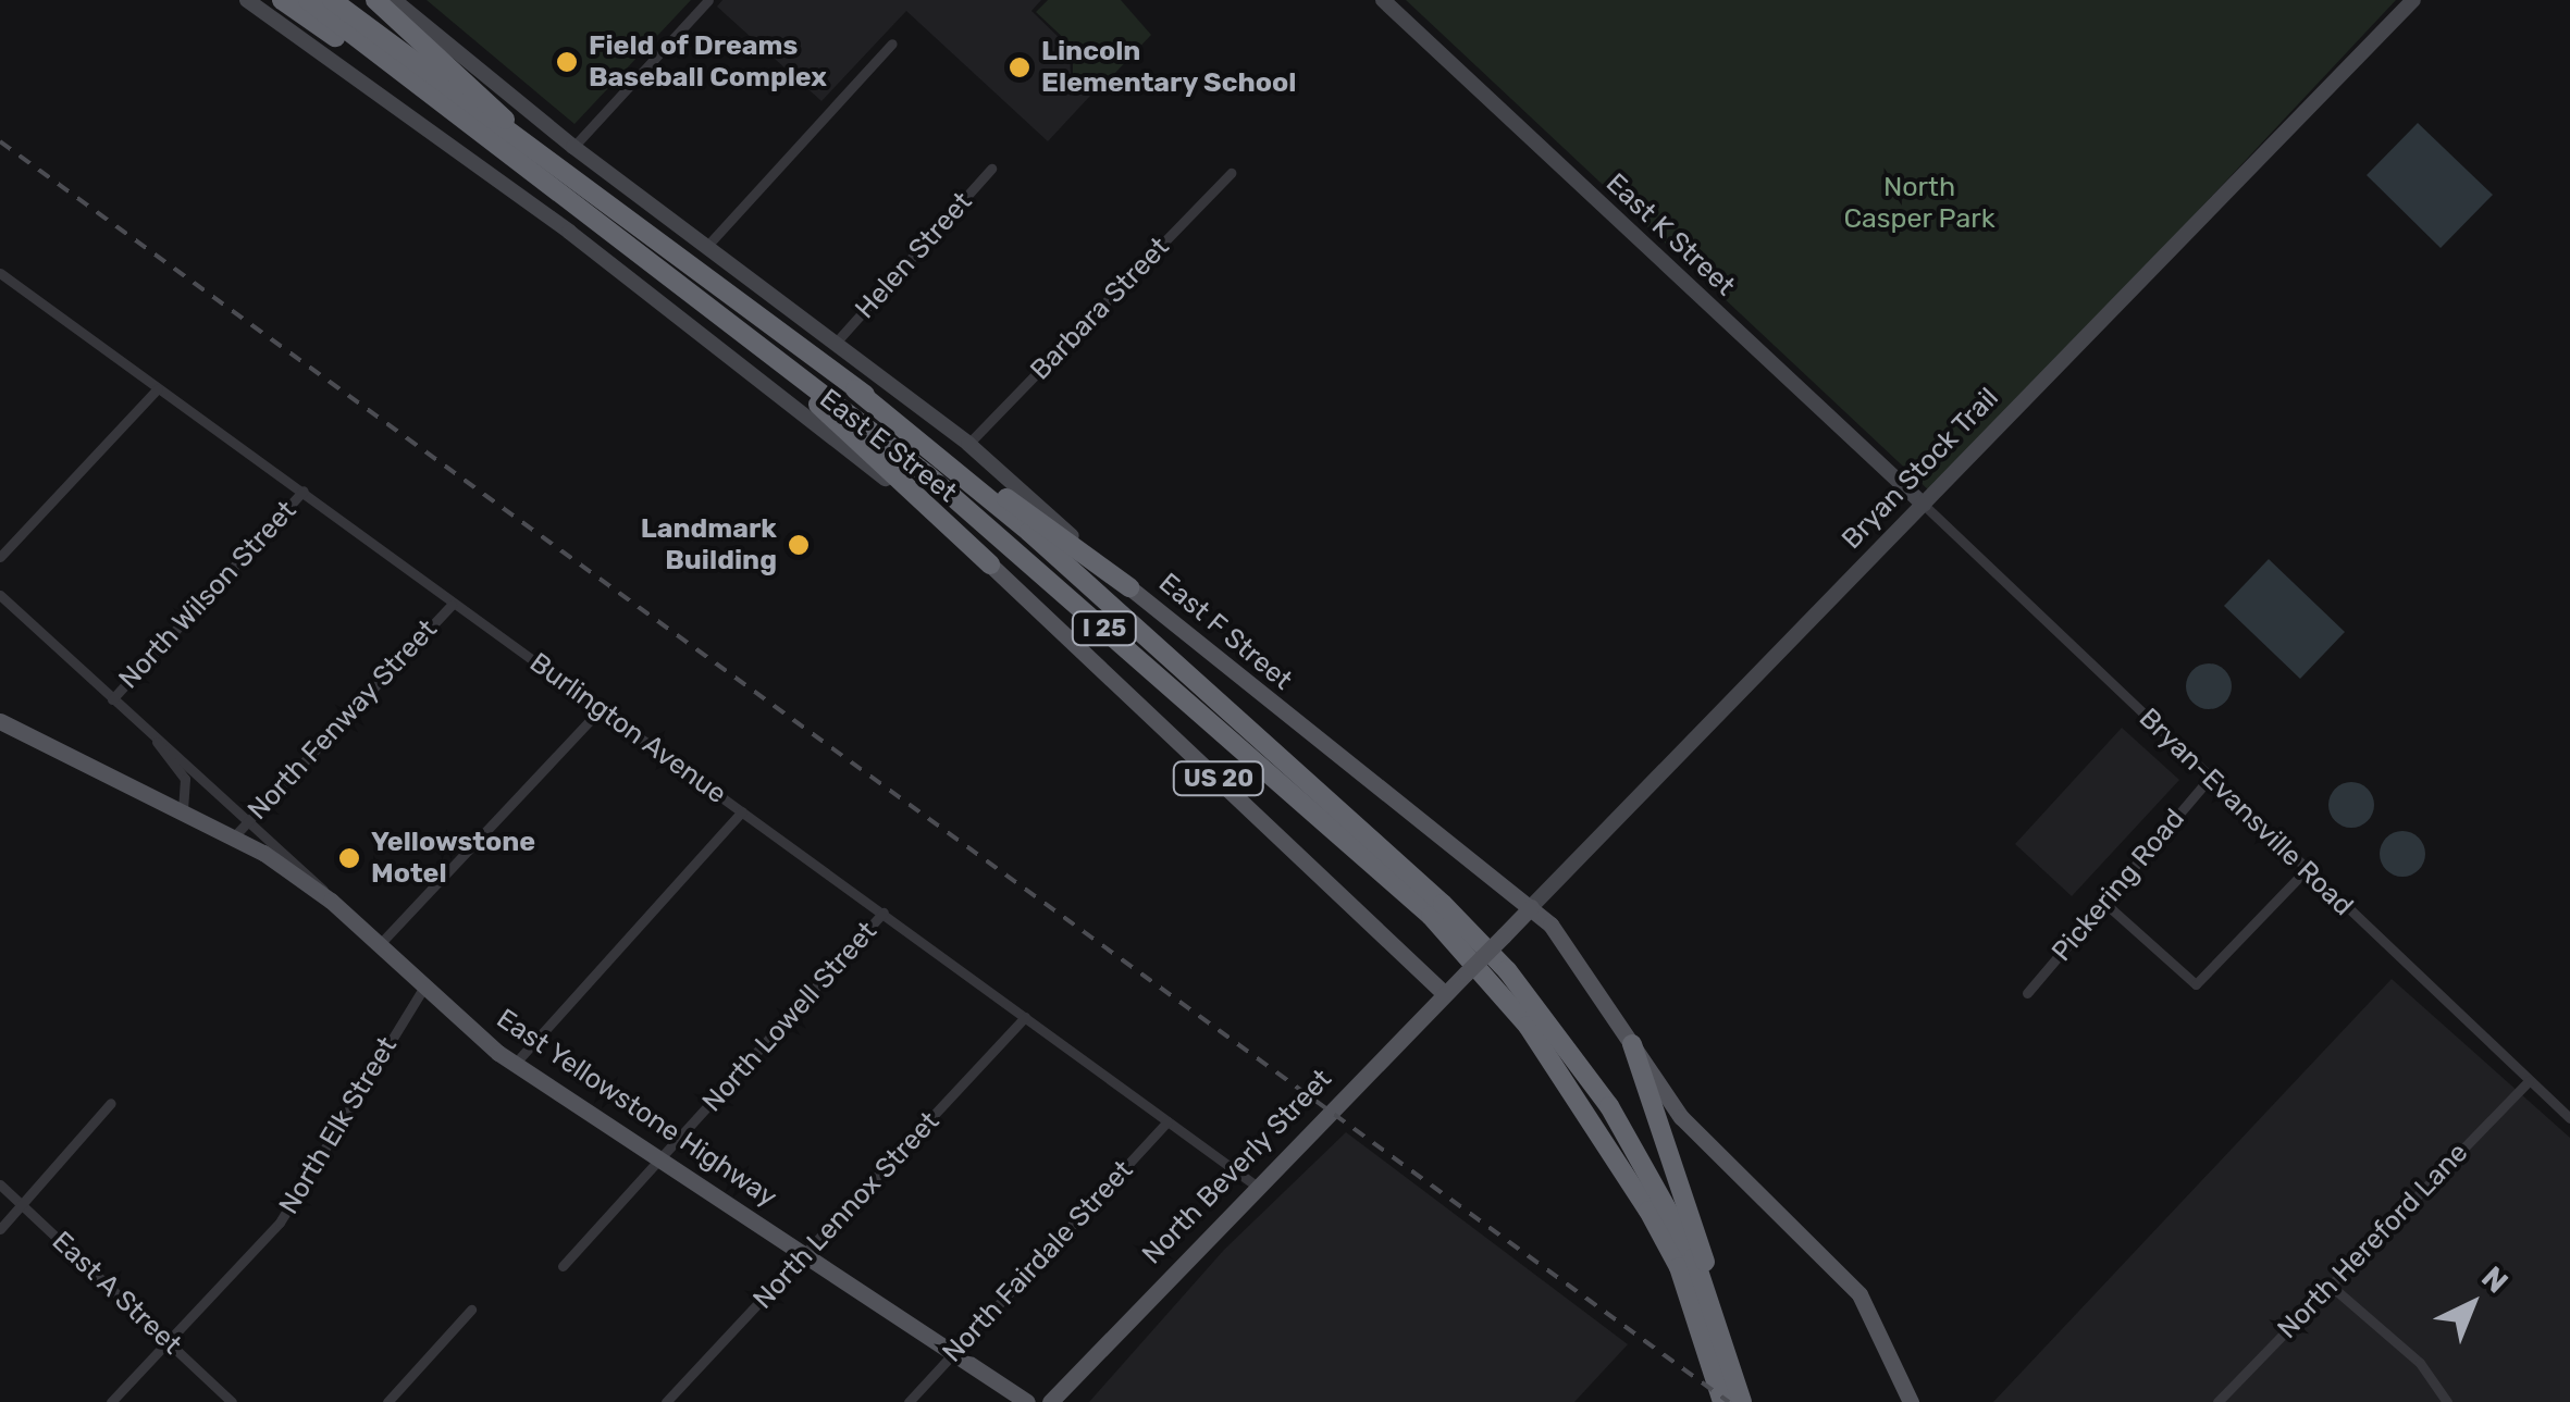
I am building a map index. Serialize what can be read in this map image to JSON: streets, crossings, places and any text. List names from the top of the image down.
{
  "streets": {
    "highway": ["I 25", "US 20"],
    "main road": [
      "East K Street",
      "East E Street",
      "Bryan Stock Trail",
      "East F Street",
      "East Yellowstone Highway",
      "North Beverly Street"
    ],
    "street": [
      "Helen Street",
      "Barbara Street",
      "North Wilson Street",
      "North Fenway Street",
      "Burlington Avenue",
      "Bryan-Evansville Road",
      "Pickering Road",
      "North Lowell Street",
      "North Elk Street",
      "North Lennox Street",
      "North Hereford Lane",
      "North Fairdale Street",
      "East A Street"
    ]
  },
  "crossings": [
    ["East K Street", "Bryan Stock Trail"],
    ["East K Street", "Bryan-Evansville Road"],
    ["Helen Street", "East F Street"],
    ["Barbara Street", "East F Street"],
    ["East E Street", "US 20"],
    ["East E Street", "North Beverly Street"],
    ["Bryan Stock Trail", "East F Street"],
    ["Bryan Stock Trail", "Bryan-Evansville Road"],
    ["Bryan Stock Trail", "North Beverly Street"],
    ["North Wilson Street", "Burlington Avenue"],
    ["I 25", "US 20"],
    ["North Fenway Street", "Burlington Avenue"],
    ["North Fenway Street", "East Yellowstone Highway"],
    ["Burlington Avenue", "North Lowell Street"],
    ["Burlington Avenue", "North Beverly Street"],
    ["Burlington Avenue", "North Lennox Street"],
    ["Burlington Avenue", "North Fairdale Street"],
    ["Bryan-Evansville Road", "Pickering Road"],
    ["Bryan-Evansville Road", "North Hereford Lane"],
    ["North Lowell Street", "East Yellowstone Highway"],
    ["East Yellowstone Highway", "North Elk Street"],
    ["East Yellowstone Highway", "North Lennox Street"],
    ["East Yellowstone Highway", "North Fairdale Street"],
    ["North Elk Street", "East A Street"]
  ],
  "parks": ["North Casper Park"],
  "places": [
    "Field of Dreams Baseball Complex",
    "Lincoln Elementary School",
    "Landmark Building",
    "Yellowstone Motel"
  ],
  "north": "top right"
}
